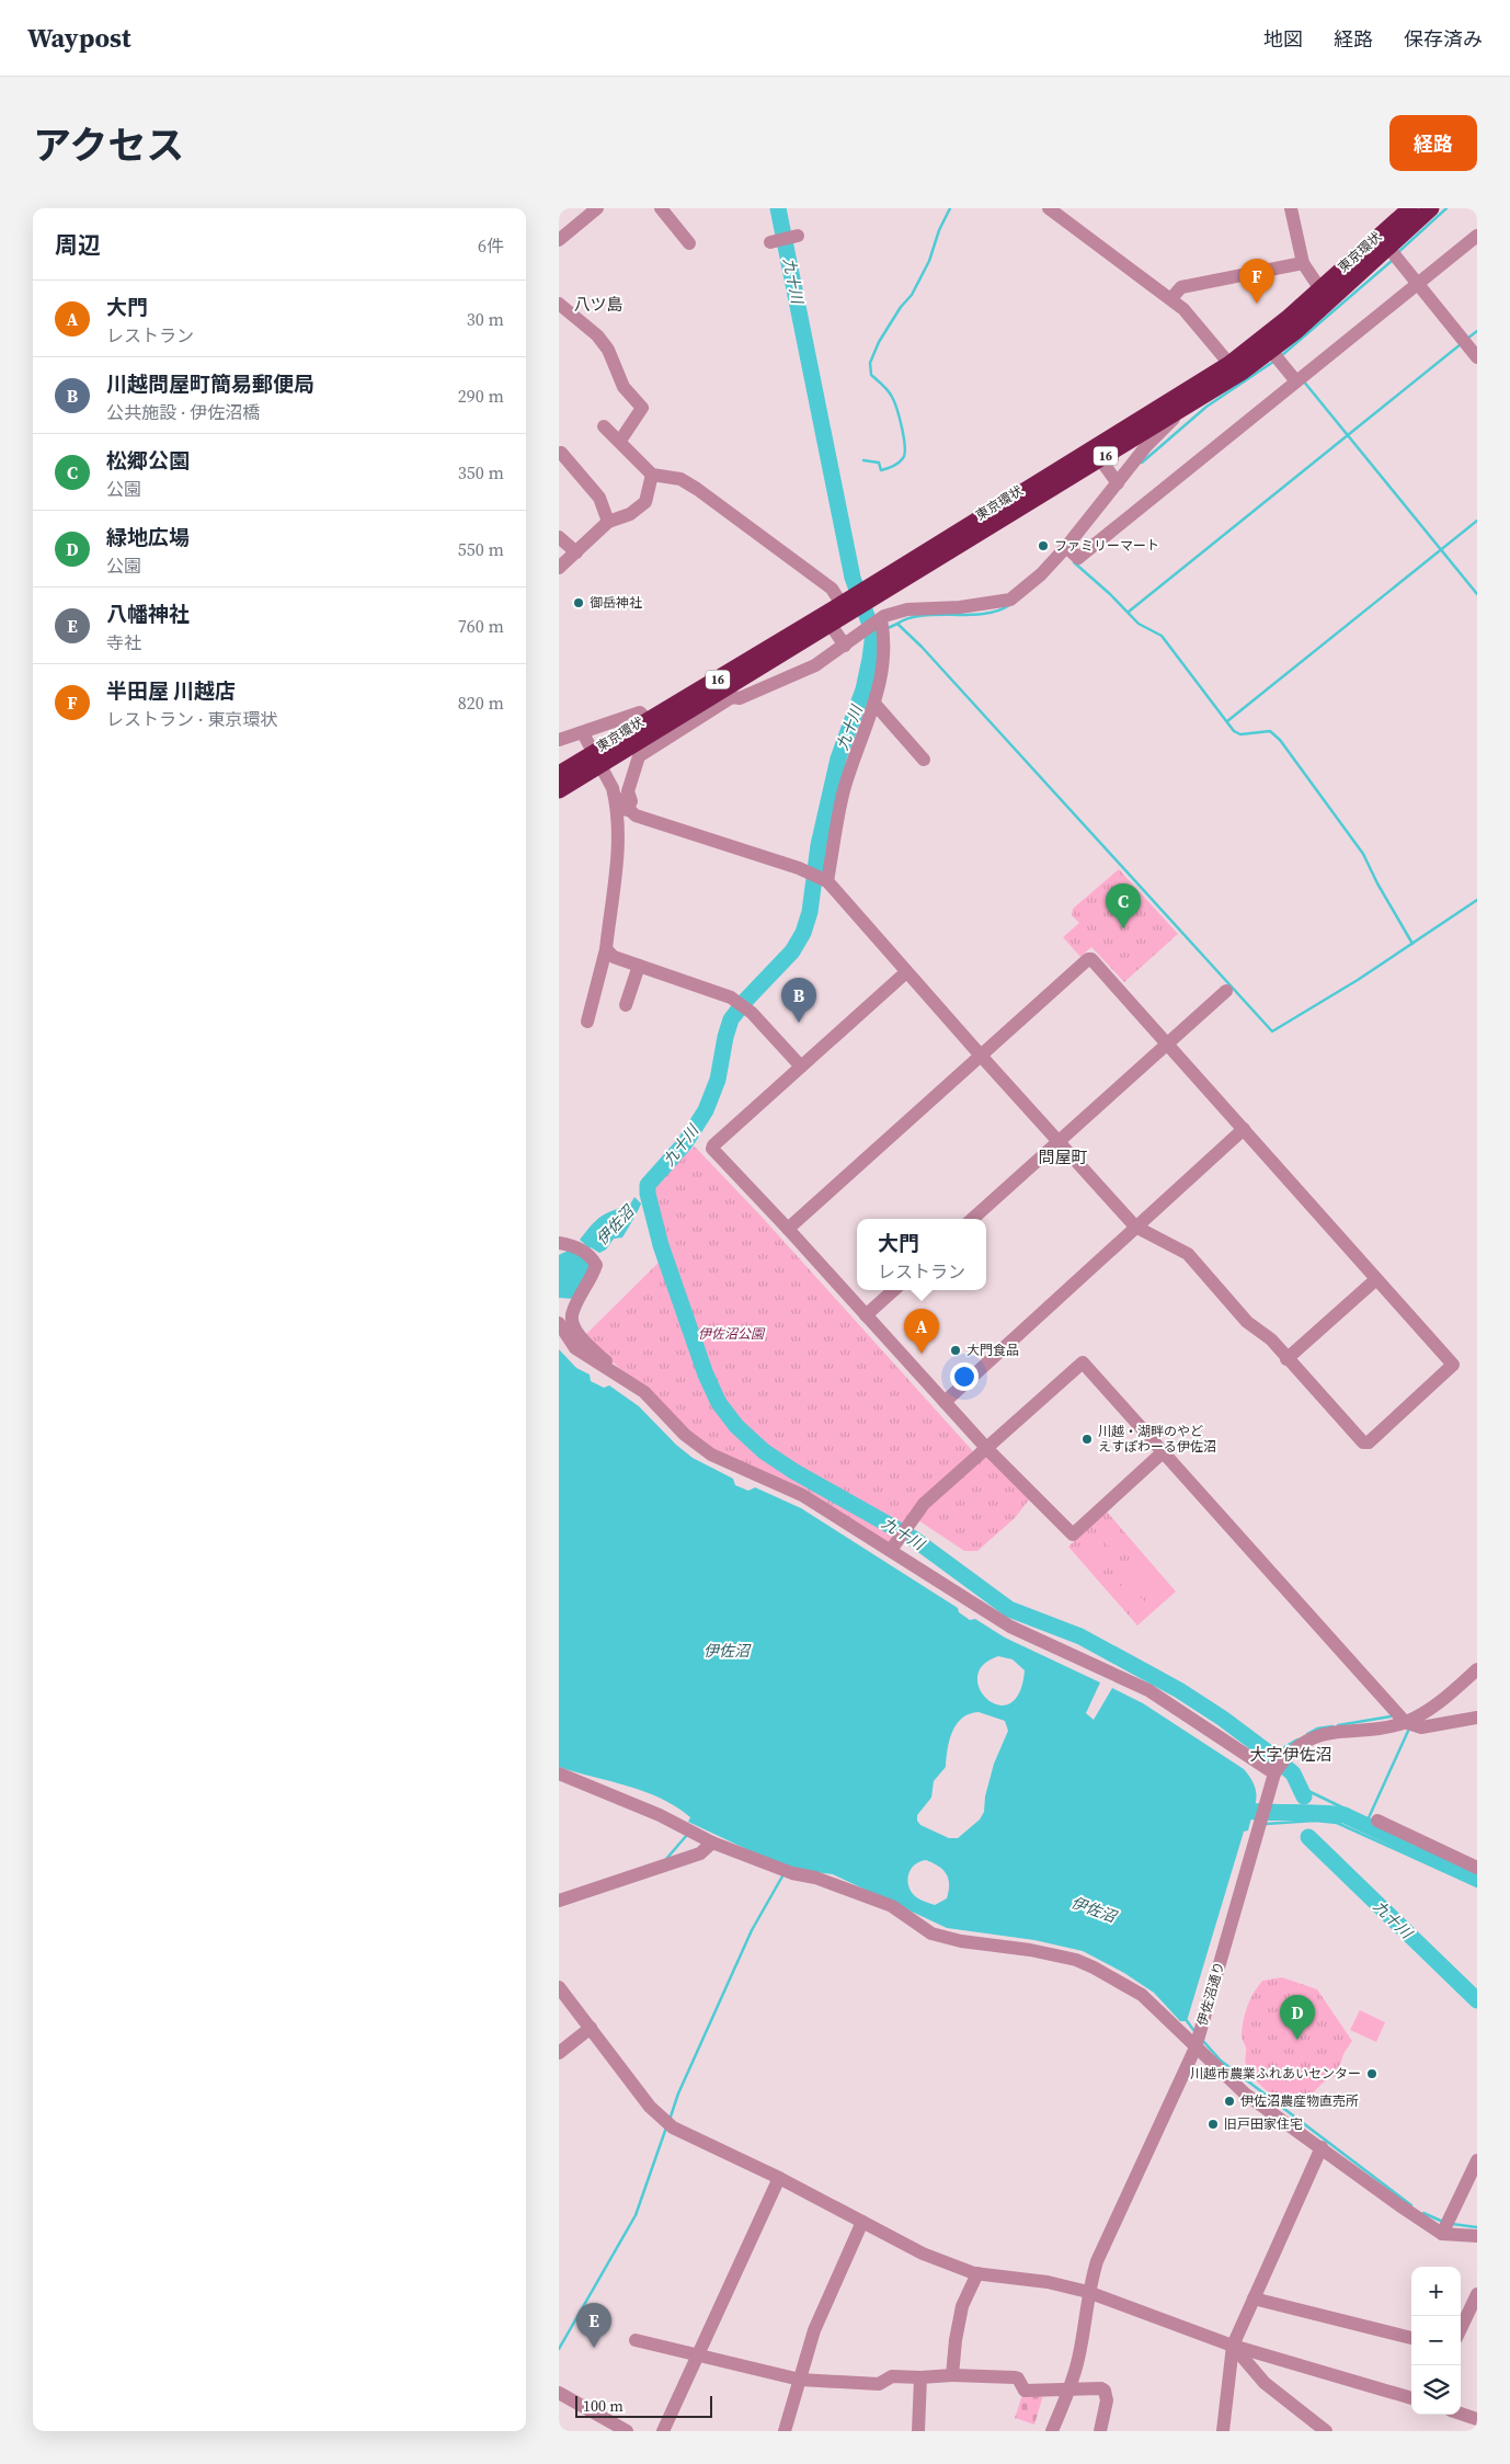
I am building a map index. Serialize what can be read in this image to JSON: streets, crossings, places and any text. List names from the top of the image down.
{
  "streets": {
    "highway": ["東京環状", "16"],
    "street": ["伊佐沼通り"]
  },
  "districts": ["八ツ島", "問屋町", "大字伊佐沼"],
  "water": ["九十川", "伊佐沼"],
  "parks": ["伊佐沼公園"],
  "places": [
    "ファミリーマート",
    "御岳神社",
    "大門食品",
    "川越・湖畔のやど えすぽわーる伊佐沼",
    "川越市農業ふれあいセンター",
    "伊佐沼農産物直売所",
    "旧戸田家住宅"
  ],
  "scale_bar": "100 m",
  "page": {
    "header": "Waypost",
    "nav": ["地図", "経路", "保存済み"],
    "title": "アクセス",
    "buttons": "経路",
    "heading": ["周辺", "6件"],
    "pins": [
      "F",
      "C",
      "B",
      "A",
      "D",
      "E"
    ],
    "list": [
      {
        "mark": "A",
        "name": "大門",
        "note": "レストラン",
        "value": "30 m"
      },
      {
        "mark": "B",
        "name": "川越問屋町簡易郵便局",
        "note": "公共施設 · 伊佐沼橋",
        "value": "290 m"
      },
      {
        "mark": "C",
        "name": "松郷公園",
        "note": "公園",
        "value": "350 m"
      },
      {
        "mark": "D",
        "name": "緑地広場",
        "note": "公園",
        "value": "550 m"
      },
      {
        "mark": "E",
        "name": "八幡神社",
        "note": "寺社",
        "value": "760 m"
      },
      {
        "mark": "F",
        "name": "半田屋 川越店",
        "note": "レストラン · 東京環状",
        "value": "820 m"
      }
    ],
    "popup": ["大門", "レストラン"],
    "map_buttons": ["+", "−"],
    "scale": "100 m"
  }
}
